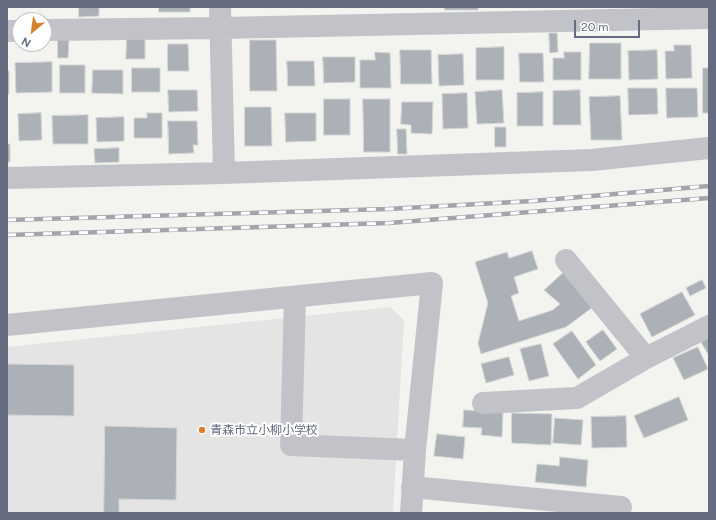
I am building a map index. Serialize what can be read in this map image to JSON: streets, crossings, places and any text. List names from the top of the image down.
{
  "places": ["青森市立小柳小学校"],
  "scale_bar": "20 m",
  "north": "bottom left"
}
